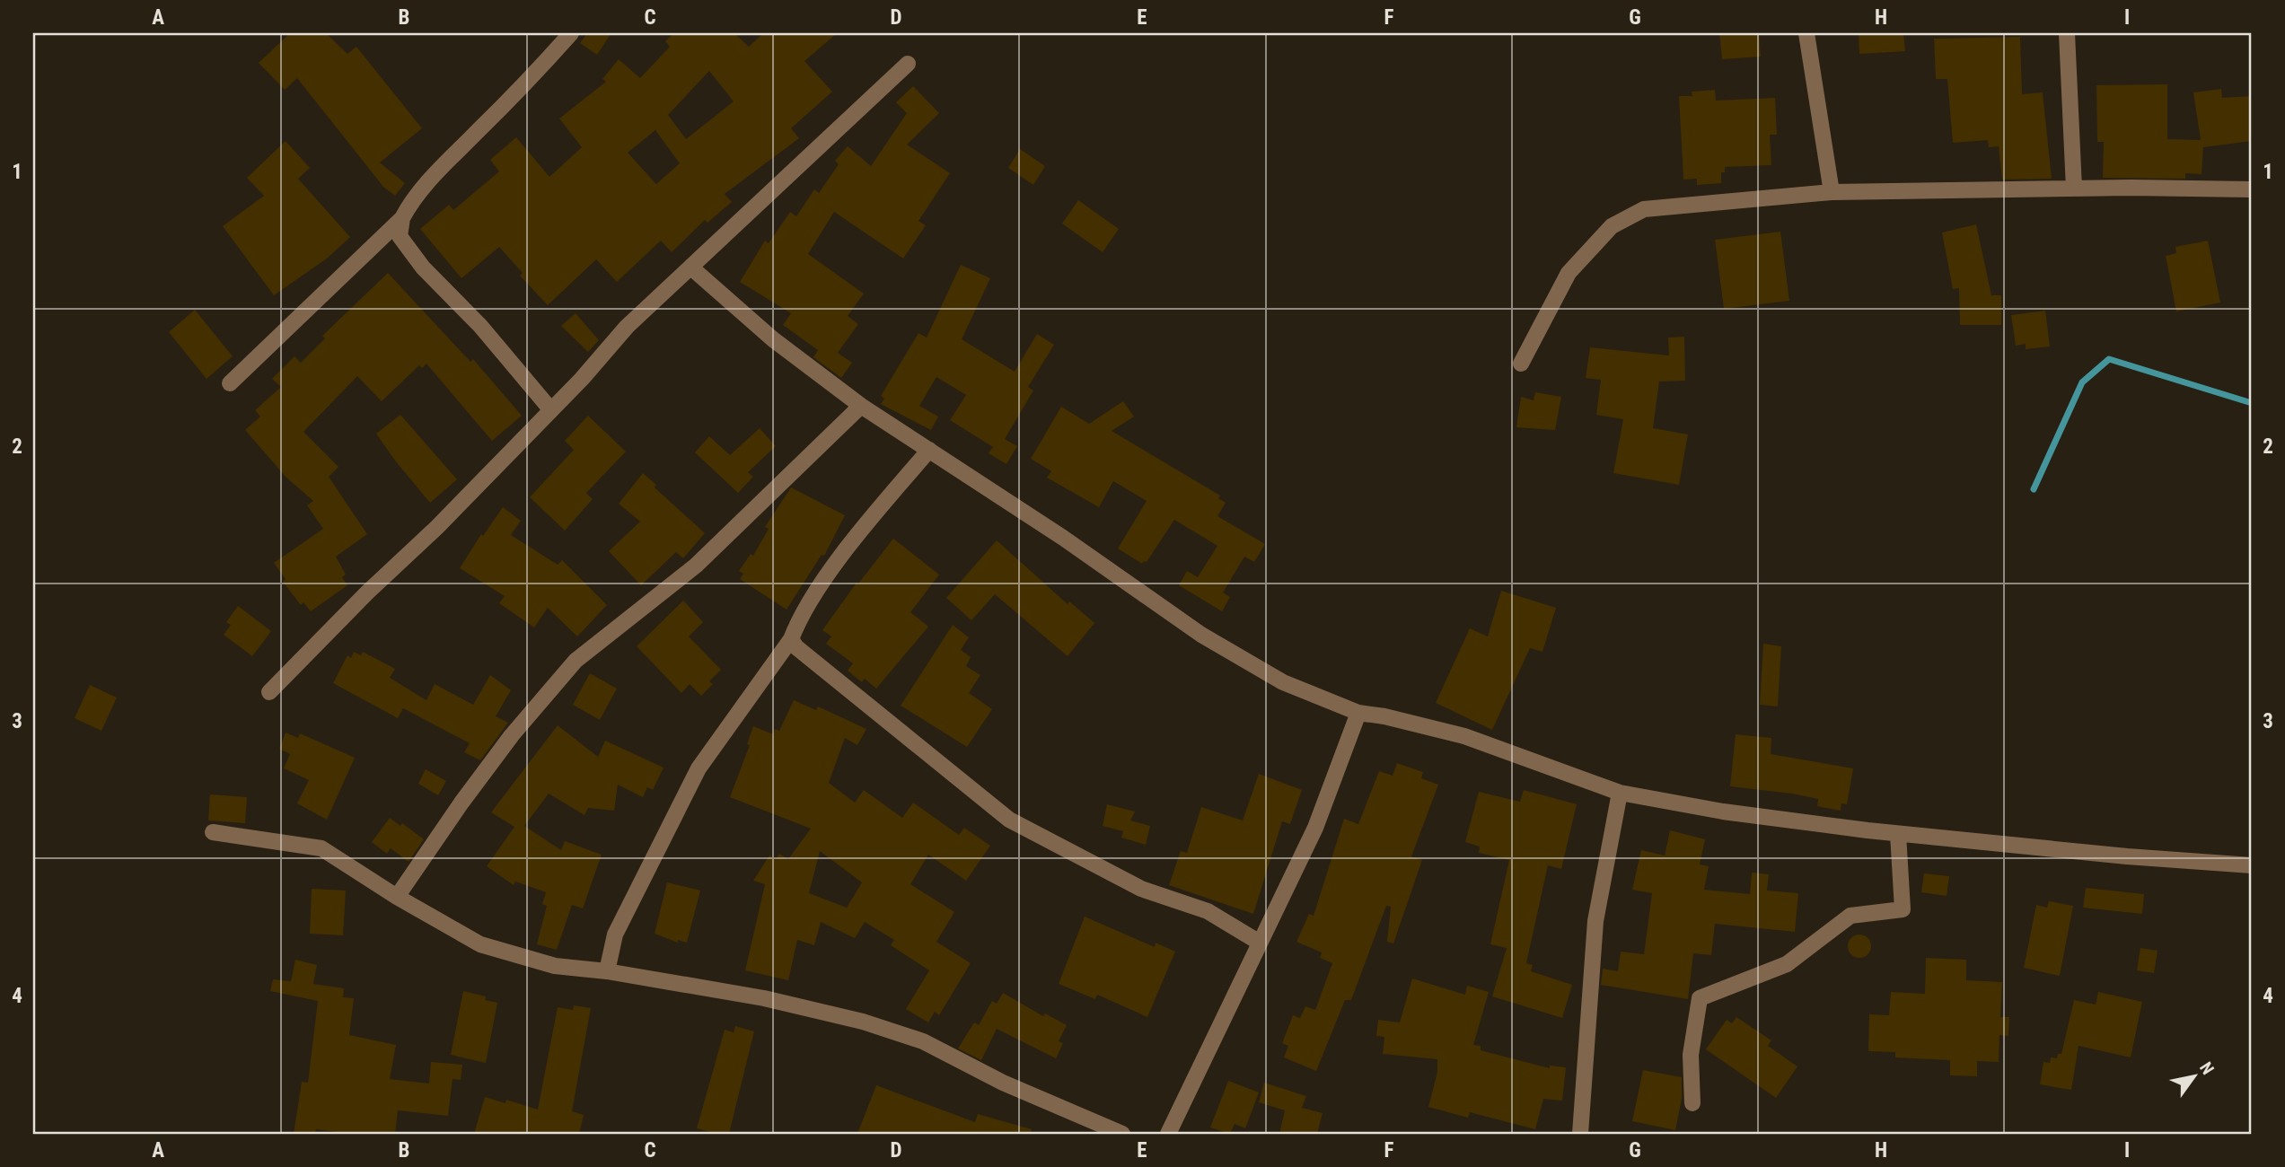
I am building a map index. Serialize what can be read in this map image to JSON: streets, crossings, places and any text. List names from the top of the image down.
{
  "north": "top right",
  "grid": {
    "columns": [
      "A",
      "B",
      "C",
      "D",
      "E",
      "F",
      "G",
      "H",
      "I"
    ],
    "rows": [
      "1",
      "2",
      "3",
      "4"
    ]
  }
}
